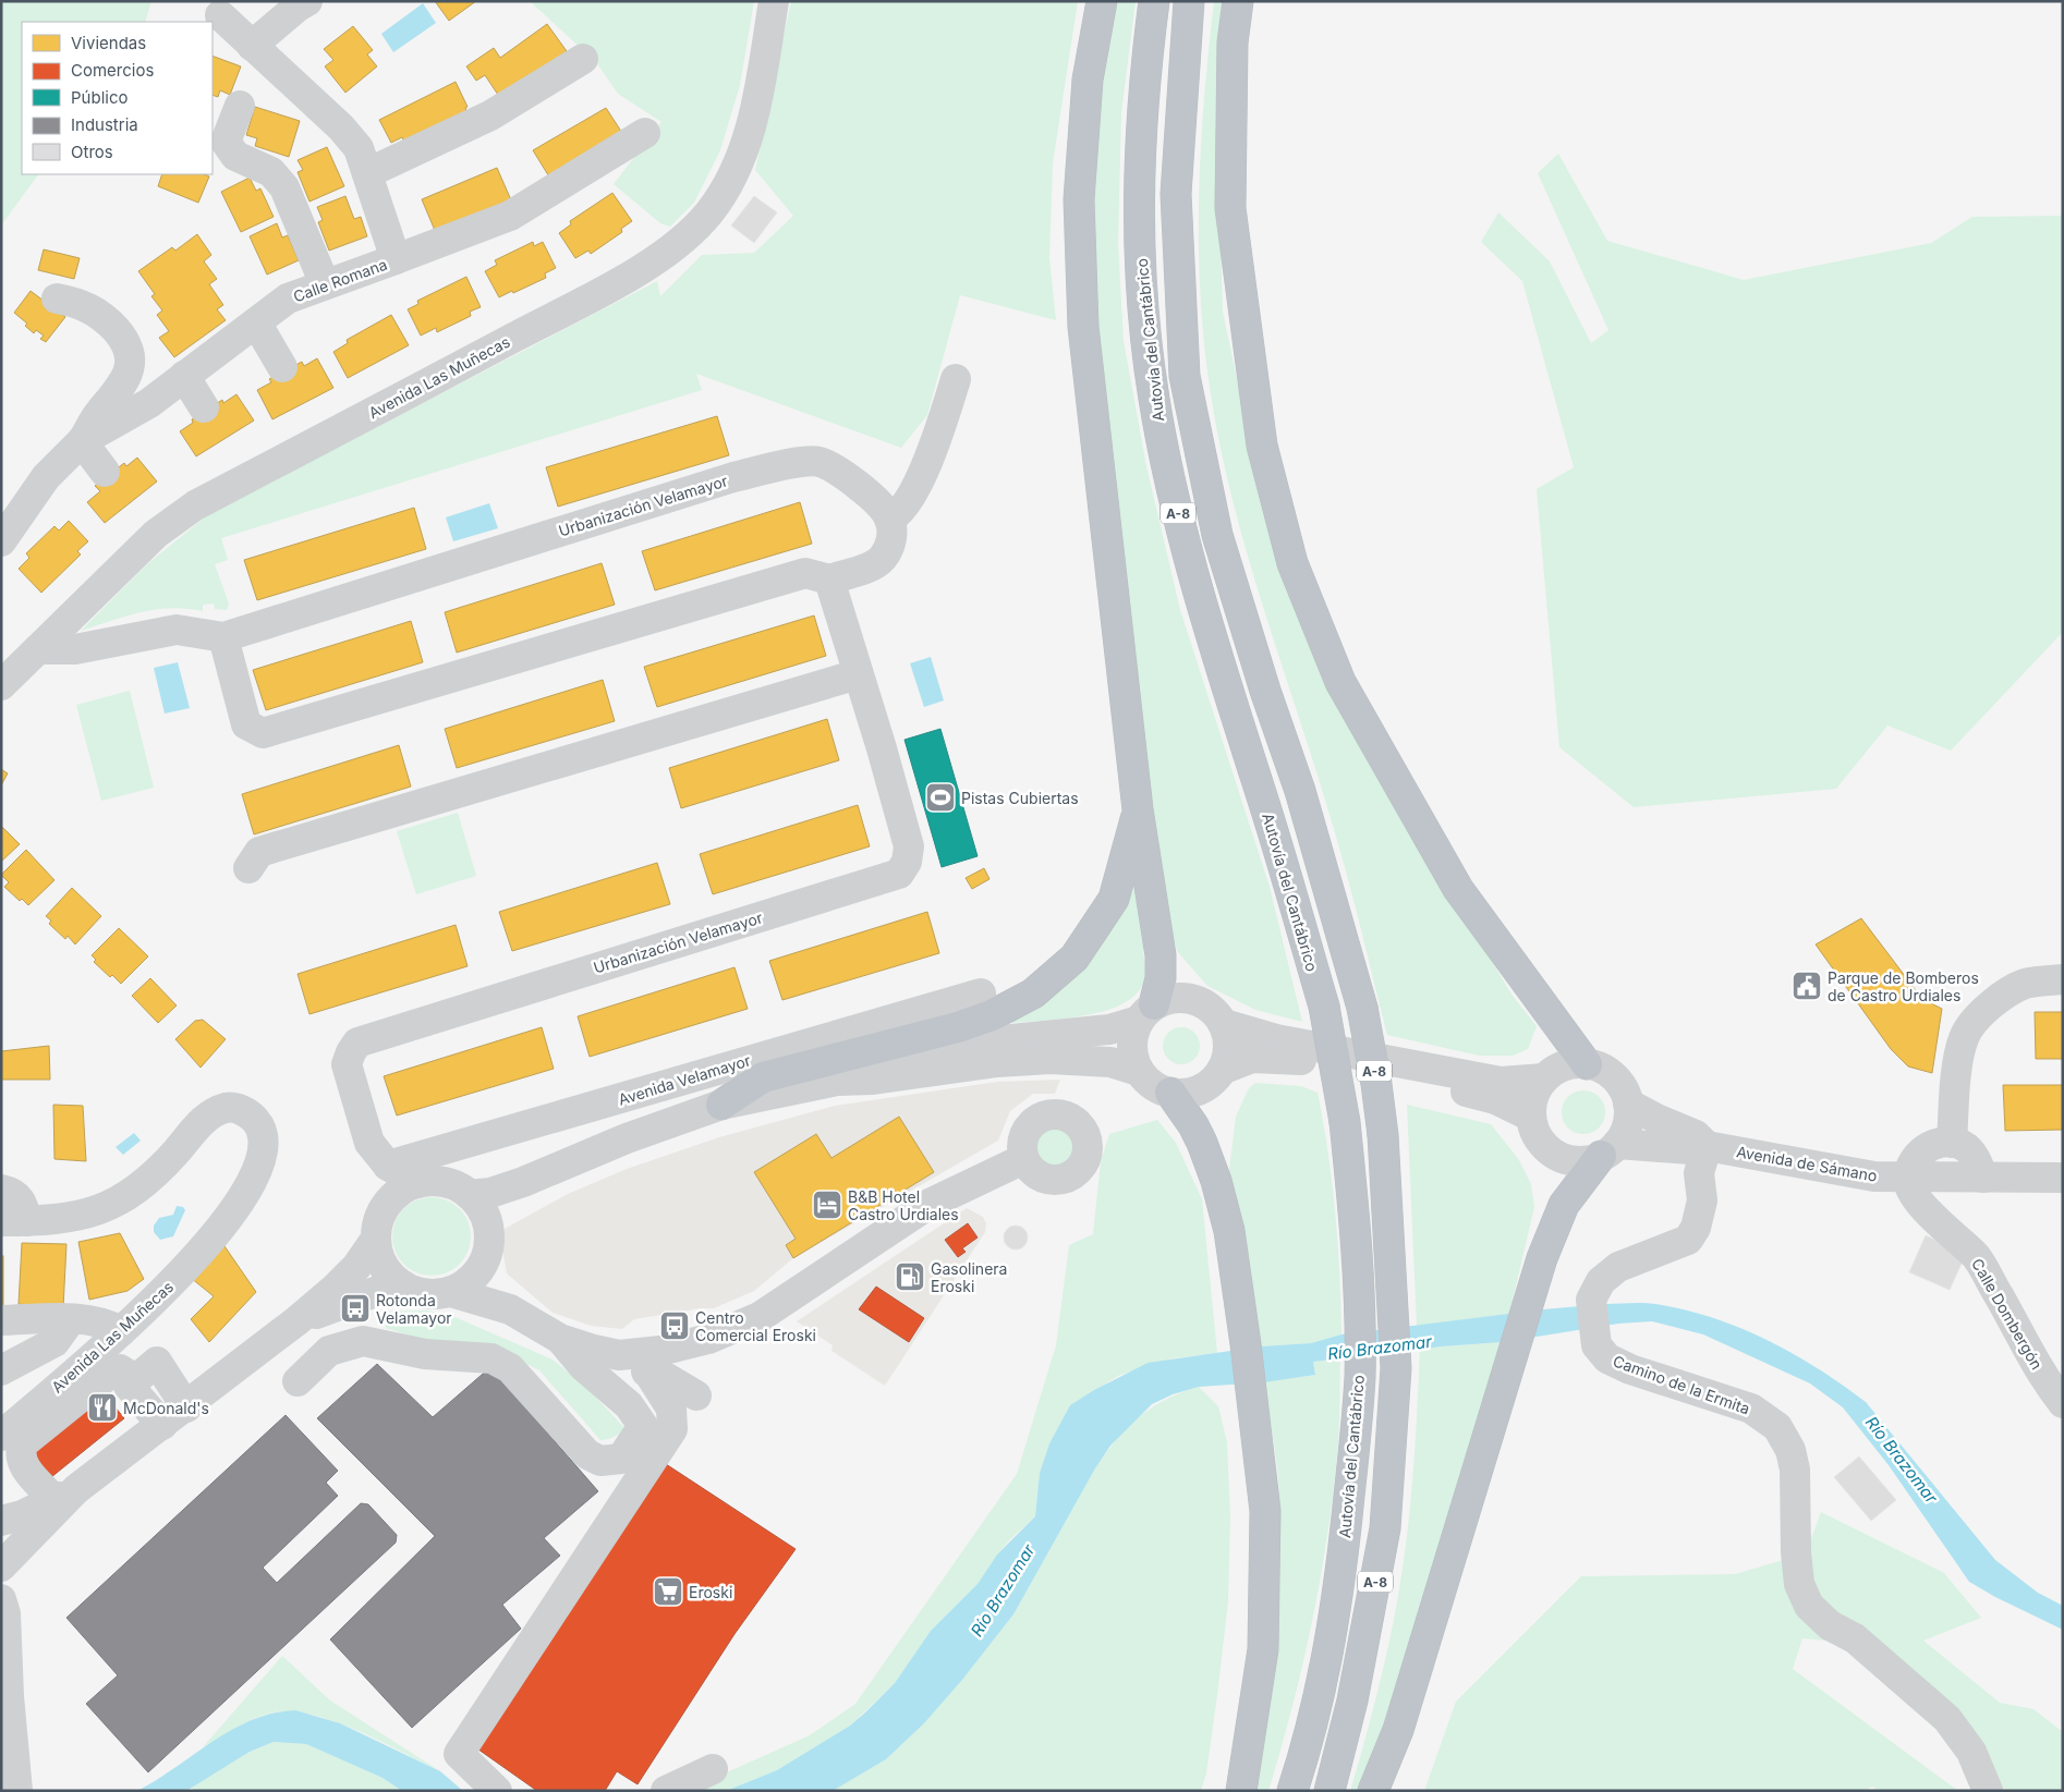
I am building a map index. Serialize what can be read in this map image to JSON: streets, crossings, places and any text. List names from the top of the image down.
{
  "streets": {
    "highway": ["Autovía del Cantábrico", "A-8"],
    "street": [
      "Calle Romana",
      "Avenida Las Muñecas",
      "Urbanización Velamayor",
      "Avenida Velamayor",
      "Avenida de Sámano",
      "Calle Dombergón",
      "Camino de la Ermita"
    ]
  },
  "crossings": [
    ["Avenida Las Muñecas", "Urbanización Velamayor"],
    ["Urbanización Velamayor", "Avenida Velamayor"],
    ["Avenida de Sámano", "Calle Dombergón"],
    ["Avenida de Sámano", "Camino de la Ermita"]
  ],
  "water": ["Río Brazomar"],
  "places": {
    "sports": ["Pistas Cubiertas"],
    "public building": ["Parque de Bomberos de Castro Urdiales"],
    "hotel": ["B&B Hotel Castro Urdiales"],
    "fuel station": ["Gasolinera Eroski"],
    "bus stop": ["Rotonda Velamayor", "Centro Comercial Eroski"],
    "restaurant": ["McDonald's"],
    "supermarket": ["Eroski"]
  },
  "legend": [
    "Viviendas",
    "Comercios",
    "Público",
    "Industria",
    "Otros"
  ]
}
